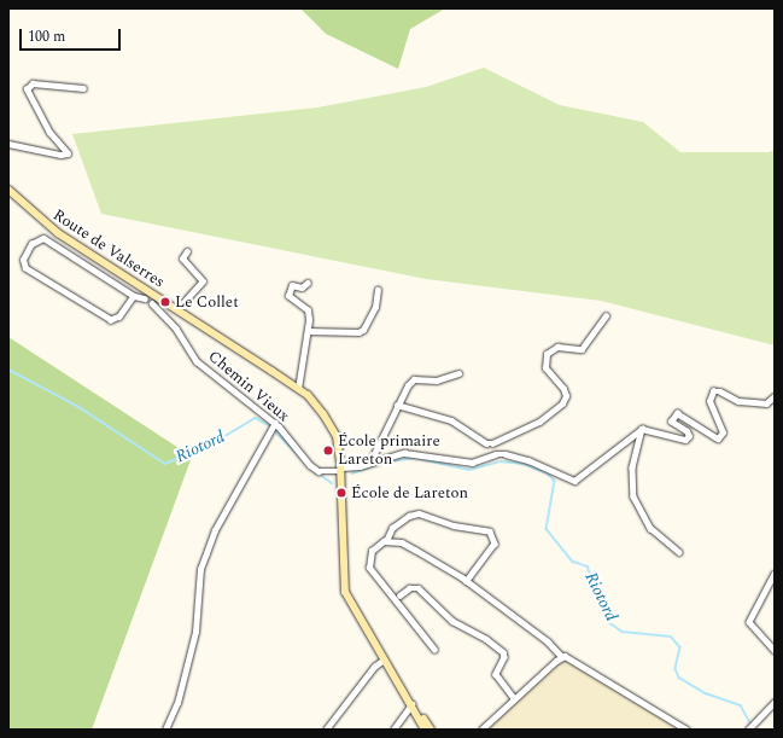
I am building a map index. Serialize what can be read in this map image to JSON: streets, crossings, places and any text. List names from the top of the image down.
{
  "streets": {
    "street": ["Route de Valserres", "Chemin Vieux"]
  },
  "crossings": [
    ["Route de Valserres", "Chemin Vieux"]
  ],
  "water": ["Riotord"],
  "places": ["Le Collet", "École primaire Lareton", "École de Lareton"],
  "scale_bar": "100 m"
}
